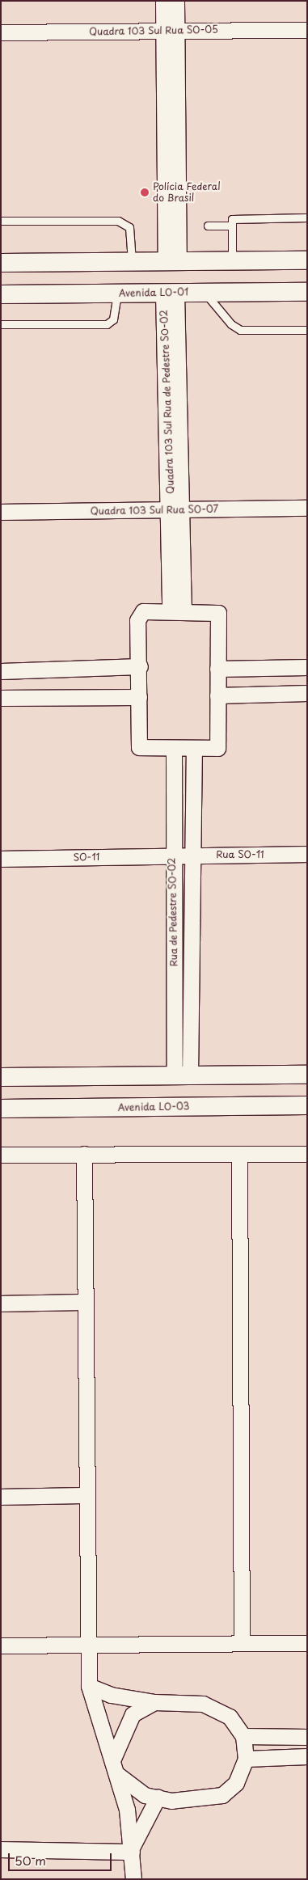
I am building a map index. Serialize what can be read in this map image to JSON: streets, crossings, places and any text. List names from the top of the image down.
{
  "streets": {
    "street": [
      "Quadra 103 Sul Rua SO-05",
      "Avenida LO-01",
      "Quadra 103 Sul Rua de Pedestre SO-02",
      "Quadra 103 Sul Rua SO-07",
      "Rua SO-11",
      "SO-11",
      "Rua de Pedestre SO-02",
      "Avenida LO-03"
    ]
  },
  "crossings": [
    ["Avenida LO-01", "Quadra 103 Sul Rua de Pedestre SO-02"],
    ["Quadra 103 Sul Rua de Pedestre SO-02", "Quadra 103 Sul Rua SO-07"],
    ["Rua SO-11", "SO-11"],
    ["Rua SO-11", "Rua de Pedestre SO-02"],
    ["SO-11", "Rua de Pedestre SO-02"]
  ],
  "places": ["Polícia Federal do Brasil"],
  "scale_bar": "50 m"
}
